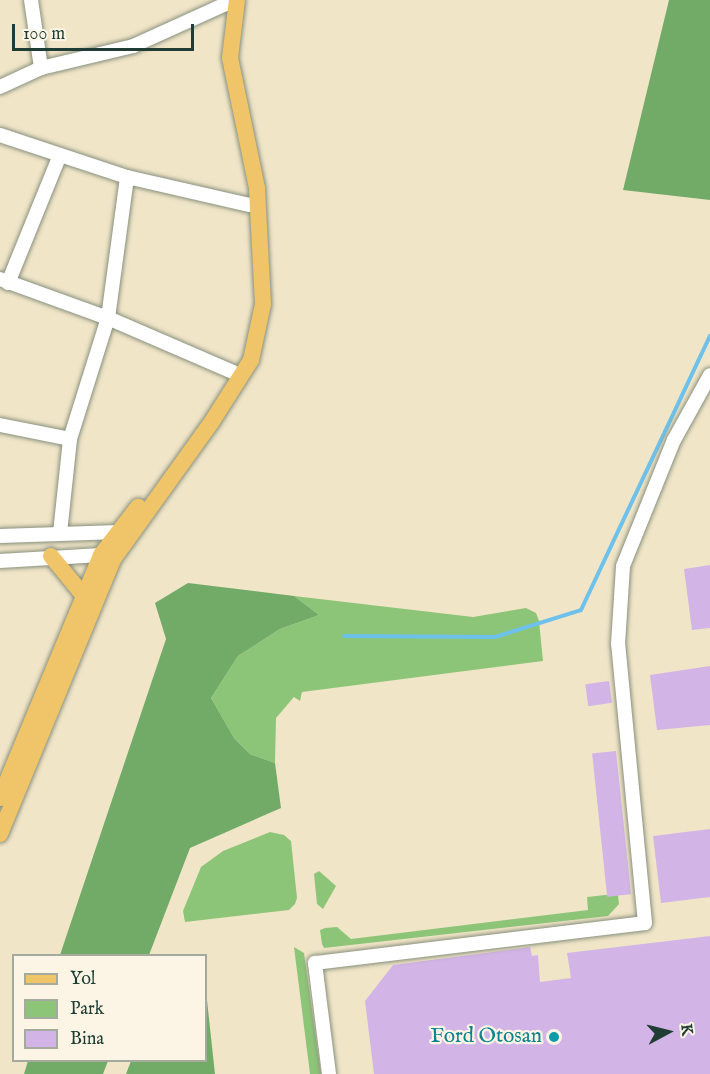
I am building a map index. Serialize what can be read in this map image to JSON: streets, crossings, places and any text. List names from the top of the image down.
{
  "places": ["Ford Otosan"],
  "legend": ["Yol", "Park", "Bina"],
  "scale_bar": "100 m",
  "north": "right"
}
